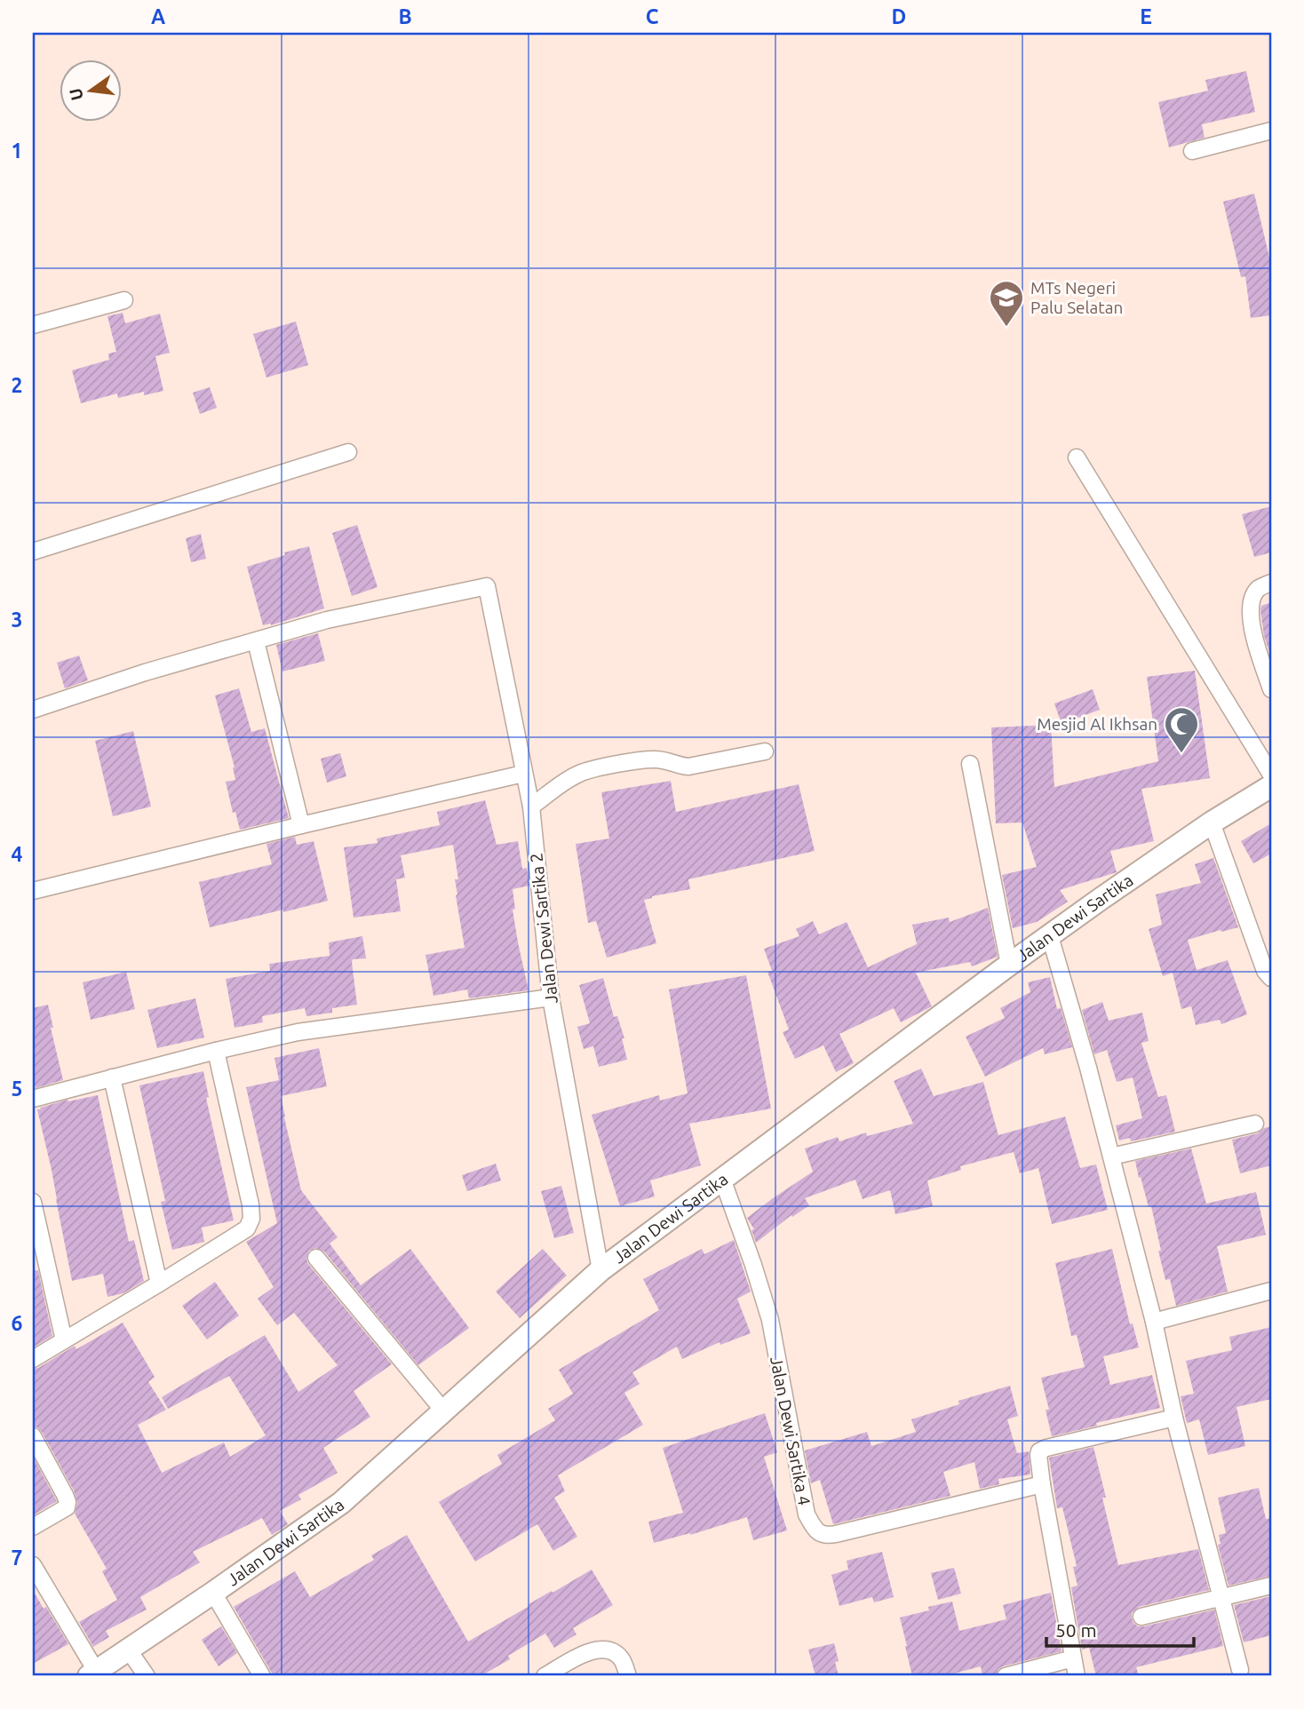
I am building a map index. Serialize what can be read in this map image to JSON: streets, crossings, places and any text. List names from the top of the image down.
{
  "streets": {
    "main road": ["Jalan Dewi Sartika"],
    "street": ["Jalan Dewi Sartika 2", "Jalan Dewi Sartika 4"]
  },
  "crossings": [
    ["Jalan Dewi Sartika", "Jalan Dewi Sartika 2"],
    ["Jalan Dewi Sartika", "Jalan Dewi Sartika 4"]
  ],
  "places": {
    "school or university": ["MTs Negeri Palu Selatan"],
    "mosque": ["Mesjid Al Ikhsan"]
  },
  "scale_bar": "50 m",
  "north": "left",
  "grid": {
    "columns": [
      "A",
      "B",
      "C",
      "D",
      "E"
    ],
    "rows": [
      "1",
      "2",
      "3",
      "4",
      "5",
      "6",
      "7"
    ]
  }
}
